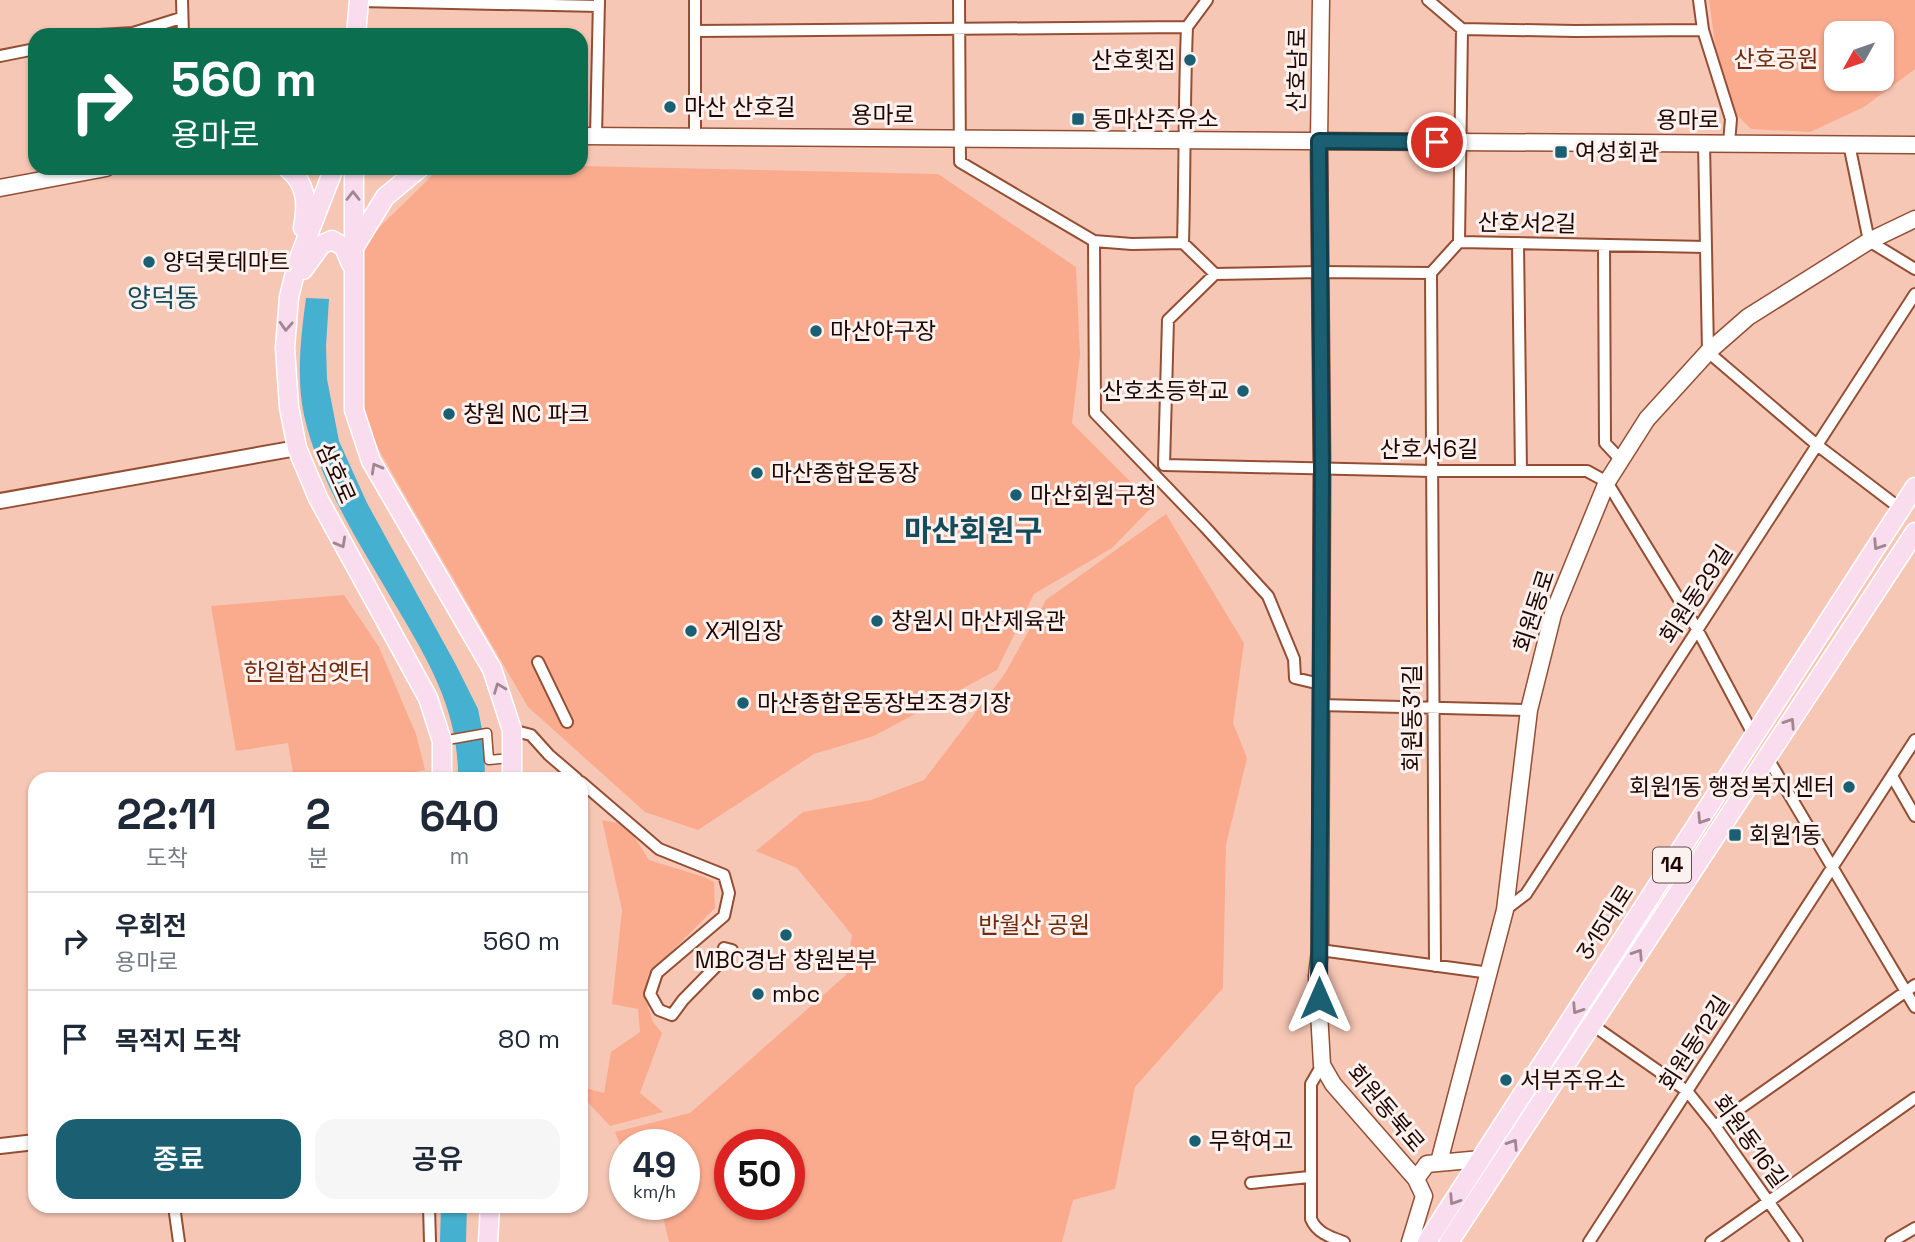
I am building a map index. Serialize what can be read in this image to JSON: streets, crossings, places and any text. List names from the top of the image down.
{
  "streets": {
    "main road": [
      "산호남로",
      "용마로",
      "삼호로",
      "회원동로",
      "14",
      "3·15대로",
      "회원동북로"
    ],
    "street": [
      "산호서2길",
      "산호서6길",
      "회원동29길",
      "회원동31길",
      "회원동12길",
      "회원동16길"
    ]
  },
  "crossings": [
    ["산호남로", "용마로"],
    ["산호남로", "회원동북로"],
    ["용마로", "회원동북로"],
    ["산호서2길", "회원동31길"],
    ["산호서6길", "회원동로"],
    ["산호서6길", "회원동31길"],
    ["산호서6길", "회원동북로"],
    ["회원동29길", "회원동로"],
    ["3·15대로", "회원동16길"],
    ["회원동12길", "회원동16길"]
  ],
  "districts": ["양덕동", "마산회원구"],
  "parks": ["산호공원", "한일합섬옛터", "반월산 공원"],
  "places": {
    "other": [
      "산호횟집",
      "마산 산호길",
      "양덕롯데마트",
      "마산야구장",
      "산호초등학교",
      "창원 NC 파크",
      "마산종합운동장",
      "마산회원구청",
      "창원시 마산제육관",
      "X게임장",
      "마산종합운동장보조경기장",
      "회원1동 행정복지센터",
      "MBC경남 창원본부",
      "mbc",
      "서부주유소",
      "무학여고"
    ],
    "transit": ["동마산주유소", "여성회관", "회원1동"]
  },
  "north": "bottom left",
  "page": {
    "turn": ["560 m", "용마로"],
    "eta": [
      "22:11",
      "도착",
      "2",
      "분",
      "640",
      "m"
    ],
    "list": [
      {
        "name": "우회전",
        "note": "용마로",
        "value": "560 m"
      },
      {
        "name": "목적지 도착",
        "value": "80 m"
      }
    ],
    "buttons": ["종료", "공유"],
    "speed": "49 km/h",
    "limit": "50"
  }
}
